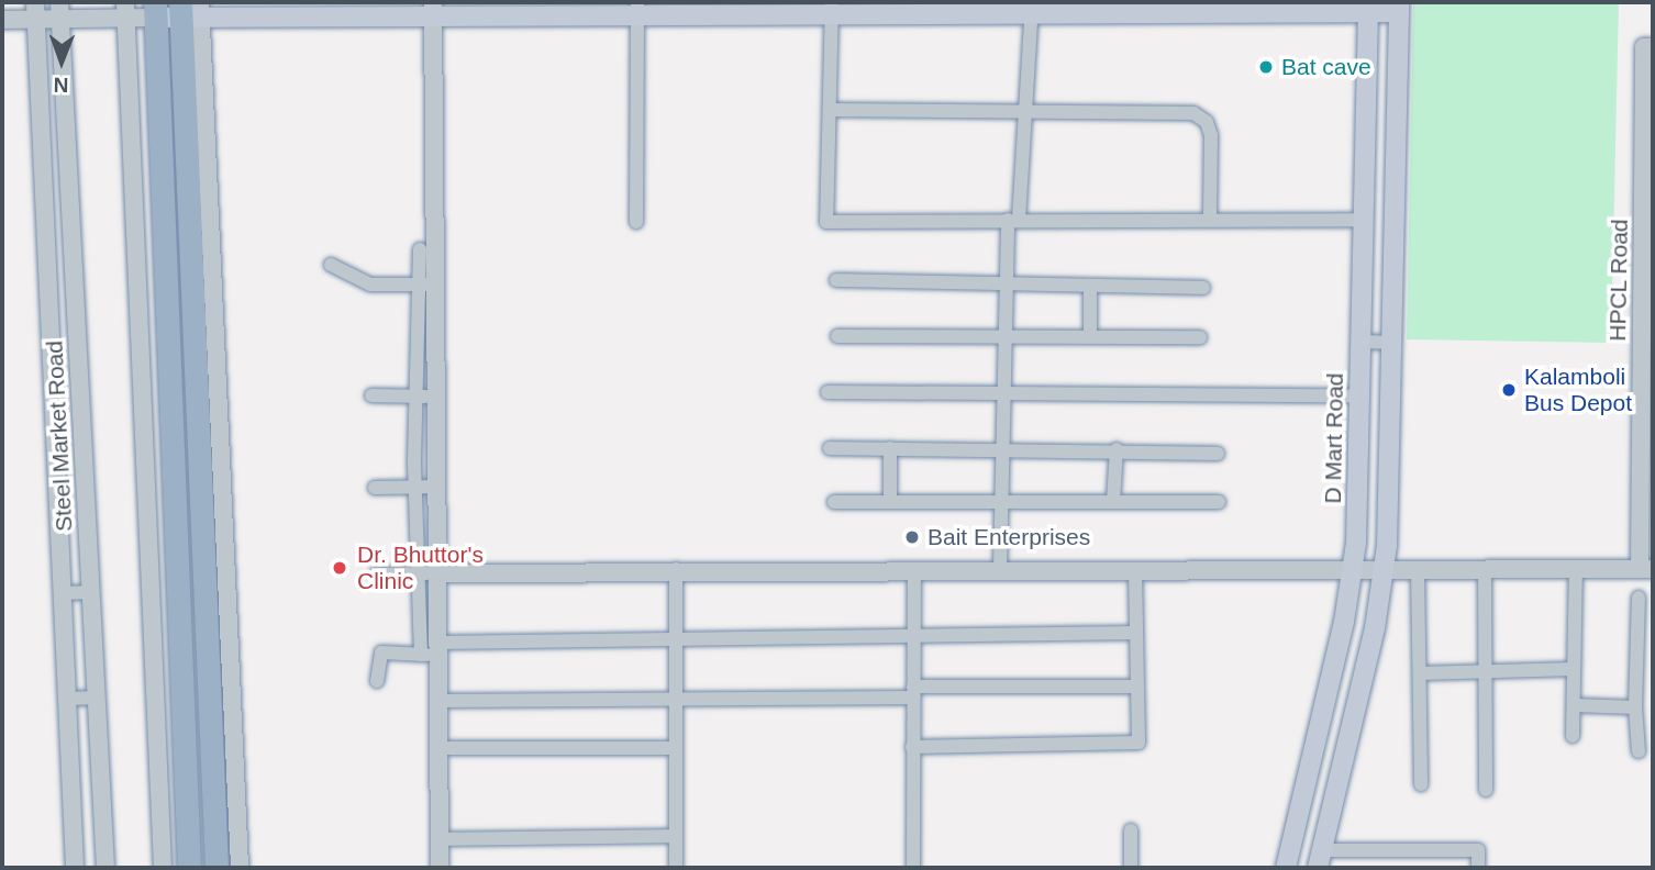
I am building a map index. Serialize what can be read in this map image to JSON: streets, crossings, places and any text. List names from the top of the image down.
{
  "streets": {
    "main road": ["D Mart Road"],
    "street": ["HPCL Road", "Steel Market Road"]
  },
  "places": [
    "Bat cave",
    "Kalamboli Bus Depot",
    "Bait Enterprises",
    "Dr. Bhuttor's Clinic"
  ],
  "north": "bottom"
}
